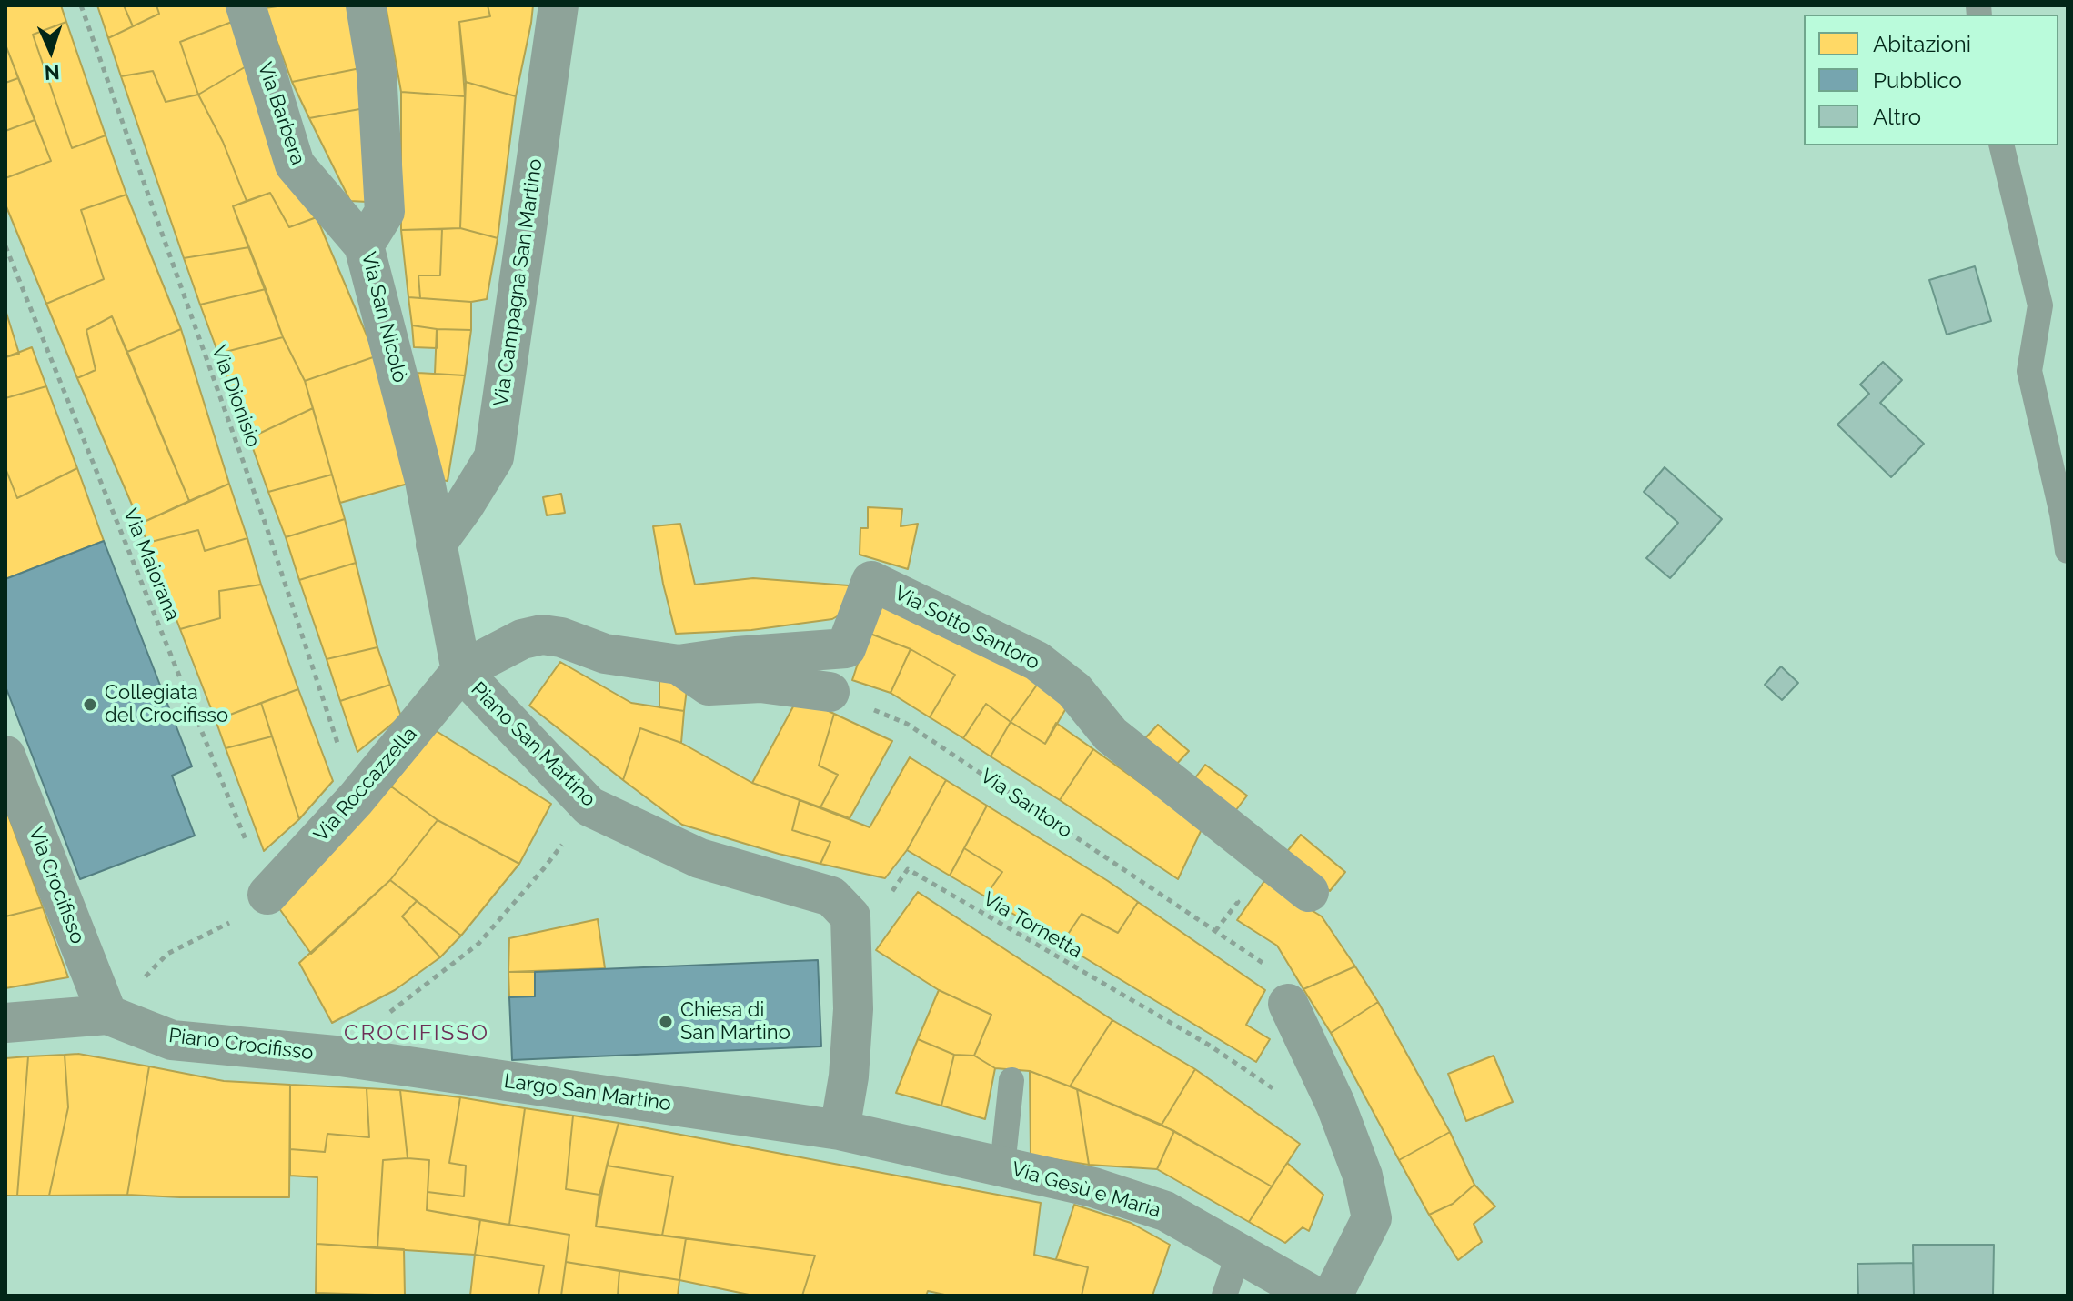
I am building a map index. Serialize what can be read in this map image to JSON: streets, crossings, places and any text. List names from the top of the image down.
{
  "streets": {
    "street": [
      "Via Barbera",
      "Via Campagna San Martino",
      "Via San Nicolò",
      "Via Sotto Santoro",
      "Piano San Martino",
      "Via Roccazzella",
      "Via Crocifisso",
      "Piano Crocifisso",
      "Largo San Martino",
      "Via Gesù e Maria"
    ],
    "path": [
      "Via Dionisio",
      "Via Maiorana",
      "Via Santoro",
      "Via Tornetta"
    ]
  },
  "crossings": [
    ["Via Barbera", "Via San Nicolò"],
    ["Via Campagna San Martino", "Via San Nicolò"],
    ["Via San Nicolò", "Piano San Martino"],
    ["Via San Nicolò", "Via Roccazzella"],
    ["Via Dionisio", "Via Roccazzella"],
    ["Via Maiorana", "Via Roccazzella"],
    ["Piano San Martino", "Via Roccazzella"],
    ["Piano San Martino", "Via Tornetta"],
    ["Via Crocifisso", "Piano Crocifisso"],
    ["Piano Crocifisso", "Largo San Martino"],
    ["Largo San Martino", "Via Gesù e Maria"]
  ],
  "districts": ["CROCIFISSO"],
  "places": ["Collegiata del Crocifisso", "Chiesa di San Martino"],
  "legend": ["Abitazioni", "Pubblico", "Altro"],
  "north": "bottom"
}
